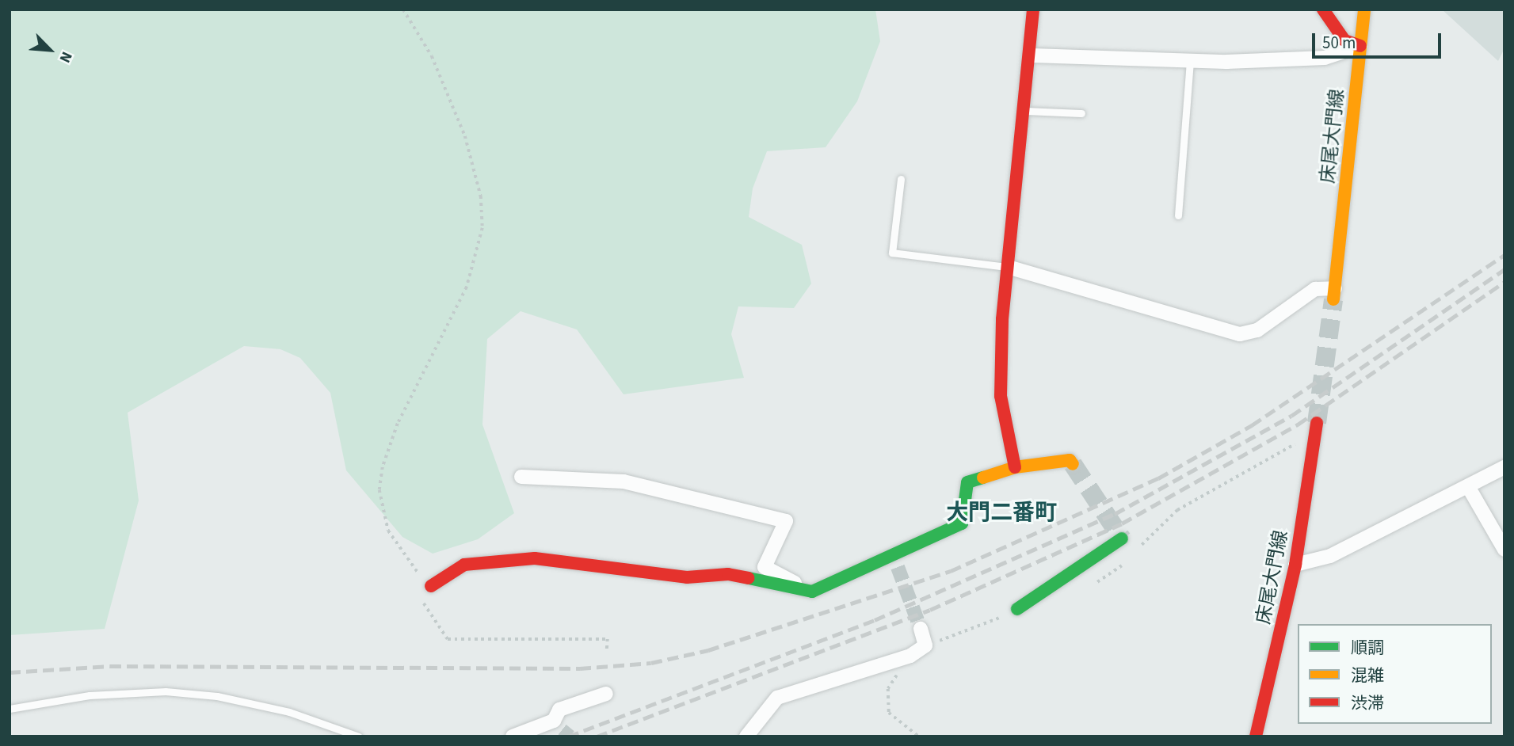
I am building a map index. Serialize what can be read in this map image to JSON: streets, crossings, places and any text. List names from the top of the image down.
{
  "streets": {
    "street": ["床尾大門線"]
  },
  "districts": ["大門二番町"],
  "legend": ["順調", "混雑", "渋滞"],
  "scale_bar": "50 m",
  "north": "bottom right"
}
